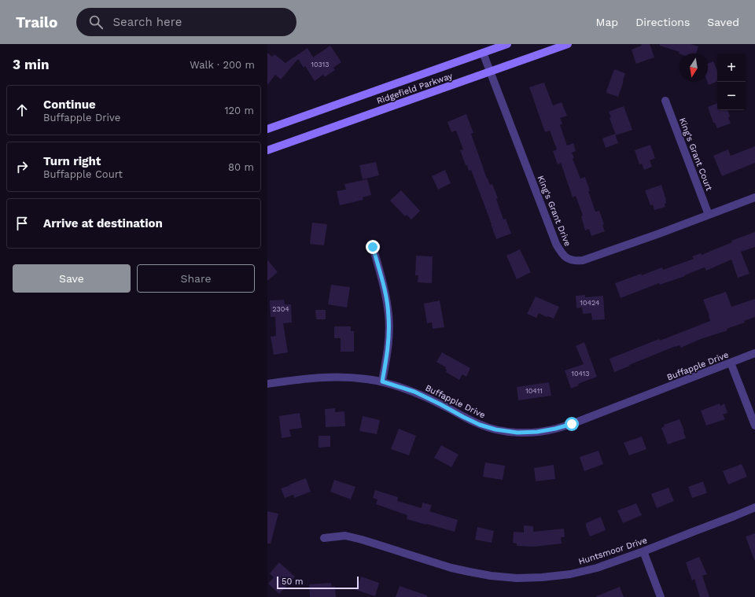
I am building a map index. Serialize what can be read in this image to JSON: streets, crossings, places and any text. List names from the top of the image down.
{
  "streets": {
    "main road": ["Ridgefield Parkway"],
    "street": [
      "King's Grant Court",
      "King's Grant Drive",
      "Buffapple Drive",
      "Huntsmoor Drive"
    ]
  },
  "crossings": [
    ["Ridgefield Parkway", "King's Grant Drive"],
    ["King's Grant Court", "King's Grant Drive"]
  ],
  "house_numbers": [
    "10313",
    "10424",
    "2304",
    "10413",
    "10411"
  ],
  "scale_bar": "50 m",
  "north": "bottom",
  "page": {
    "header": "Trailo",
    "search": "Search here",
    "nav": ["Map", "Directions", "Saved"],
    "heading": ["3 min", "Walk · 200 m"],
    "map_buttons": ["+", "−"],
    "list": [
      ["Continue", "Buffapple Drive", "120 m"],
      ["Turn right", "Buffapple Court", "80 m"],
      "Arrive at destination"
    ],
    "buttons": ["Save", "Share"],
    "scale": "50 m"
  }
}
